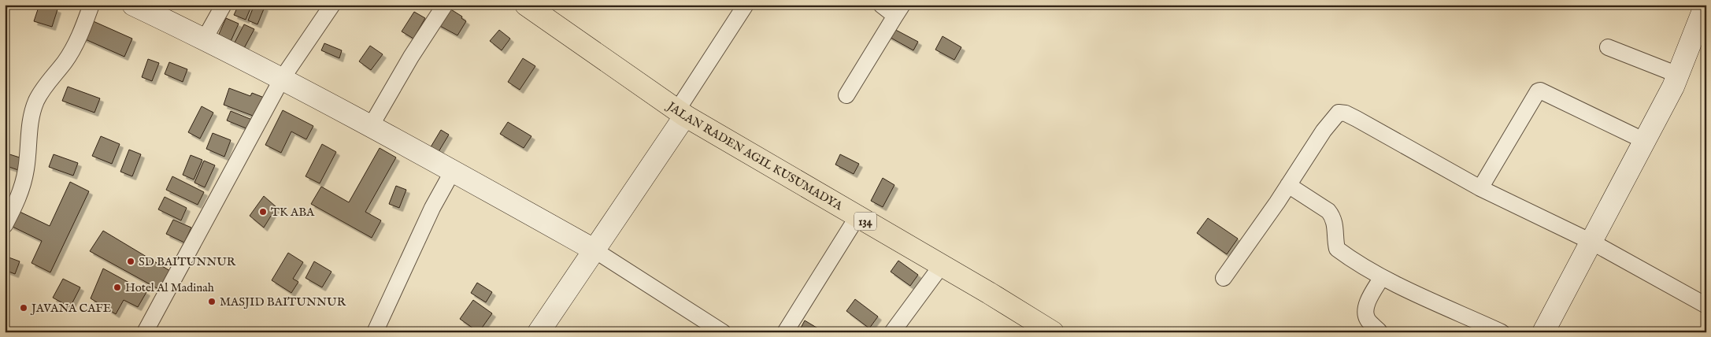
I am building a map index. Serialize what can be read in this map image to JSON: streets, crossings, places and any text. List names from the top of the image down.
{
  "streets": {
    "main road": ["JALAN RADEN AGIL KUSUMADYA", "134"]
  },
  "places": [
    "TK ABA",
    "SD BAITUNNUR",
    "Hotel Al Madinah",
    "MASJID BAITUNNUR",
    "JAVANA CAFE"
  ]
}
